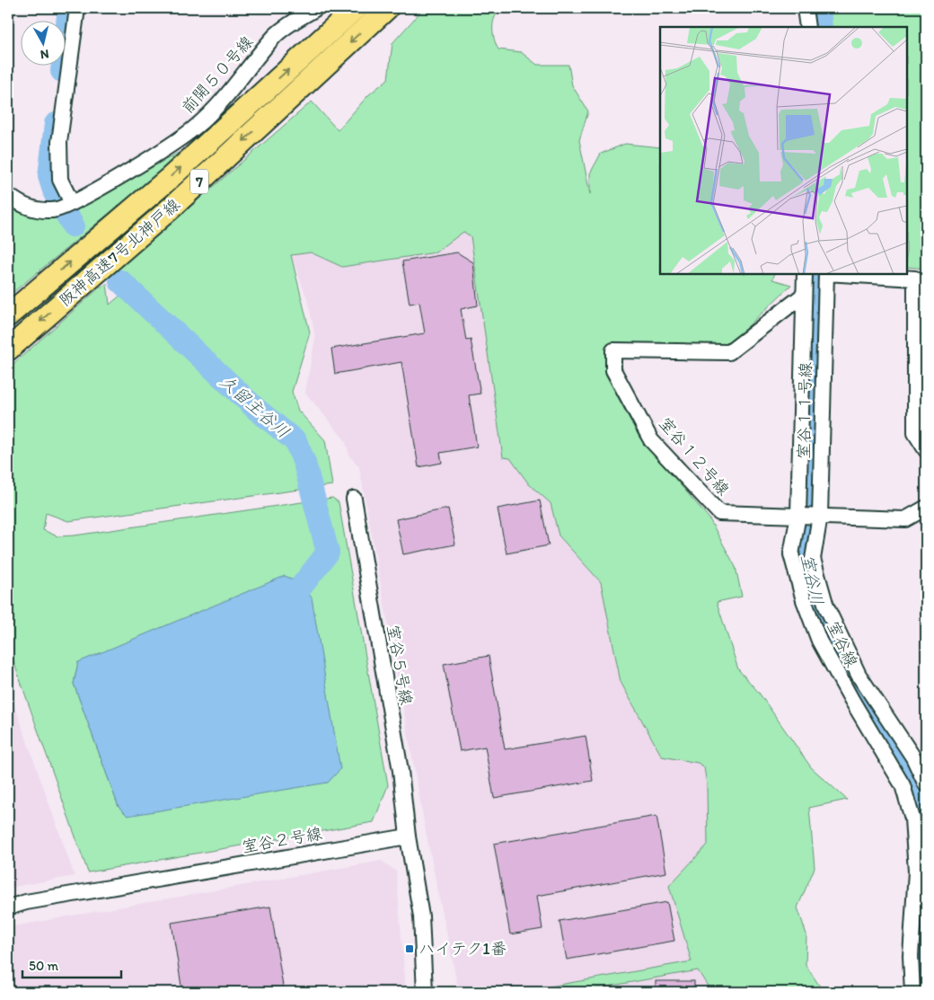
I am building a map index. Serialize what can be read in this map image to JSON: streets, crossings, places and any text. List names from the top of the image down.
{
  "streets": {
    "highway": ["7", "阪神高速7号北神戸線"],
    "street": [
      "前開５０号線",
      "室谷１１号線",
      "室谷１２号線",
      "室谷線",
      "室谷５号線",
      "室谷２号線"
    ]
  },
  "crossings": [
    ["室谷１１号線", "室谷１２号線"],
    ["室谷１２号線", "室谷線"],
    ["室谷５号線", "室谷２号線"]
  ],
  "water": ["久留主谷川", "室谷川"],
  "places": {
    "transit": ["ハイテク1番"]
  },
  "scale_bar": "50 m",
  "north": "bottom"
}
